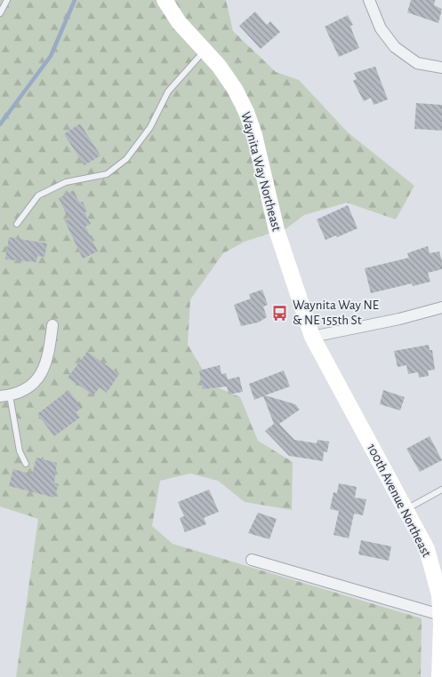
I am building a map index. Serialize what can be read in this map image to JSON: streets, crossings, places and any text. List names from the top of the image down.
{
  "streets": {
    "main road": ["Waynita Way Northeast", "100th Avenue Northeast"]
  },
  "crossings": [
    ["Waynita Way Northeast", "100th Avenue Northeast"]
  ],
  "places": {
    "bus stop": ["Waynita Way NE & NE 155th St"]
  }
}
